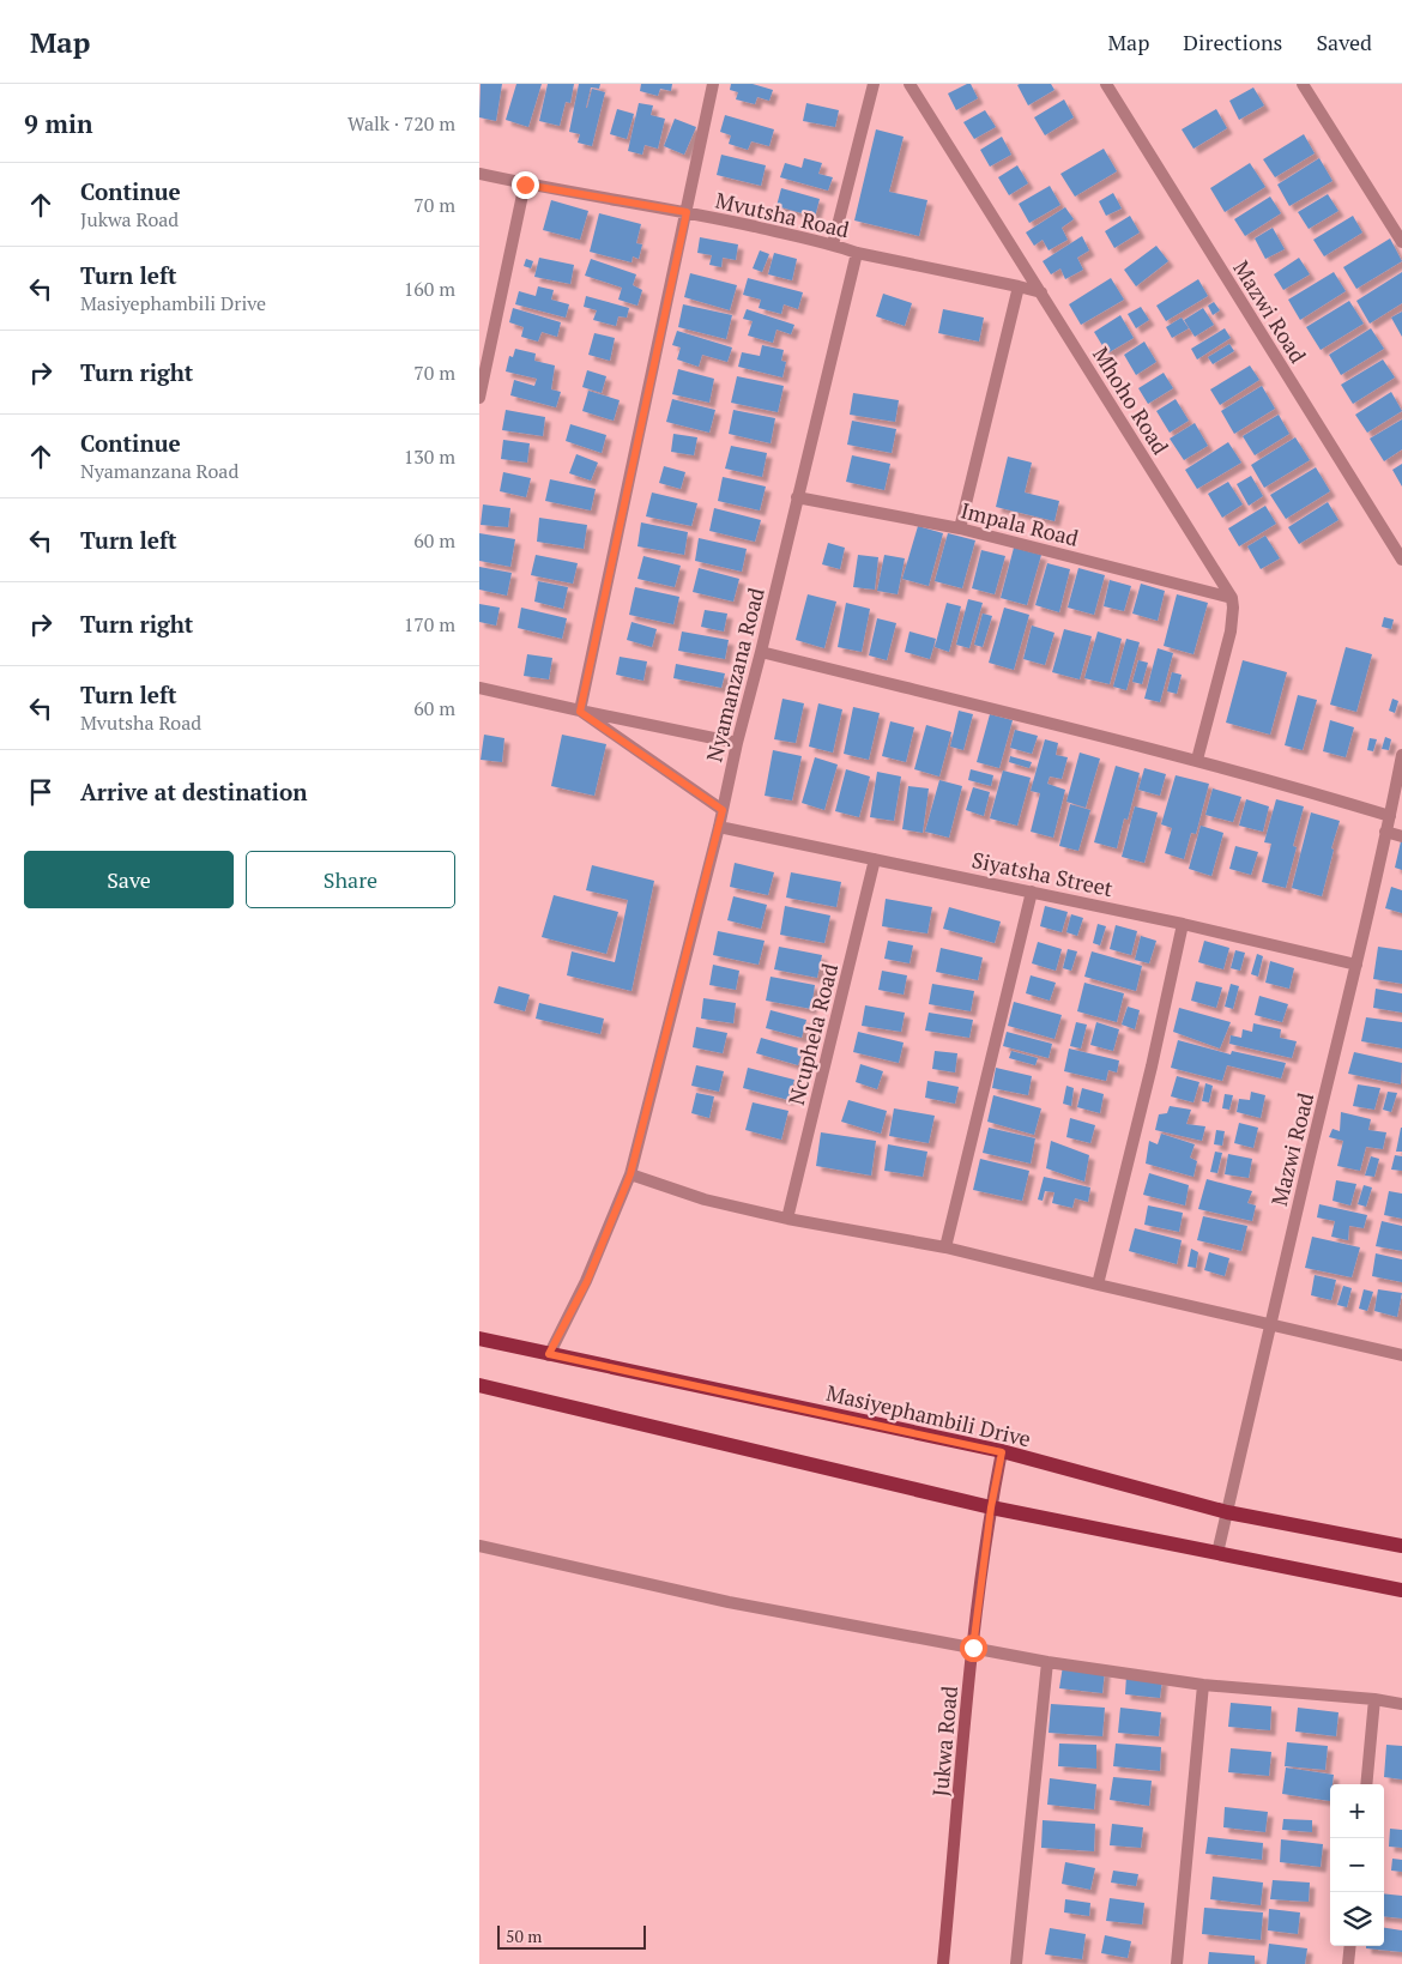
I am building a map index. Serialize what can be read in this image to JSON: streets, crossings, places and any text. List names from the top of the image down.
{
  "streets": {
    "main road": ["Masiyephambili Drive"],
    "street": [
      "Mvutsha Road",
      "Mazwi Road",
      "Mhoho Road",
      "Impala Road",
      "Nyamanzana Road",
      "Siyatsha Street",
      "Ncuphela Road",
      "Jukwa Road"
    ]
  },
  "crossings": [
    ["Mvutsha Road", "Mhoho Road"],
    ["Mvutsha Road", "Nyamanzana Road"],
    ["Mazwi Road", "Siyatsha Street"],
    ["Mazwi Road", "Masiyephambili Drive"],
    ["Mhoho Road", "Impala Road"],
    ["Impala Road", "Nyamanzana Road"],
    ["Nyamanzana Road", "Siyatsha Street"],
    ["Nyamanzana Road", "Masiyephambili Drive"],
    ["Siyatsha Street", "Ncuphela Road"],
    ["Masiyephambili Drive", "Jukwa Road"]
  ],
  "scale_bar": "50 m",
  "page": {
    "header": "Map",
    "nav": ["Map", "Directions", "Saved"],
    "heading": ["9 min", "Walk · 720 m"],
    "list": [
      ["Continue", "Jukwa Road", "70 m"],
      ["Turn left", "Masiyephambili Drive", "160 m"],
      ["Turn right", "70 m"],
      ["Continue", "Nyamanzana Road", "130 m"],
      ["Turn left", "60 m"],
      ["Turn right", "170 m"],
      ["Turn left", "Mvutsha Road", "60 m"],
      "Arrive at destination"
    ],
    "buttons": ["Save", "Share"],
    "map_buttons": ["+", "−"],
    "scale": "50 m"
  }
}
